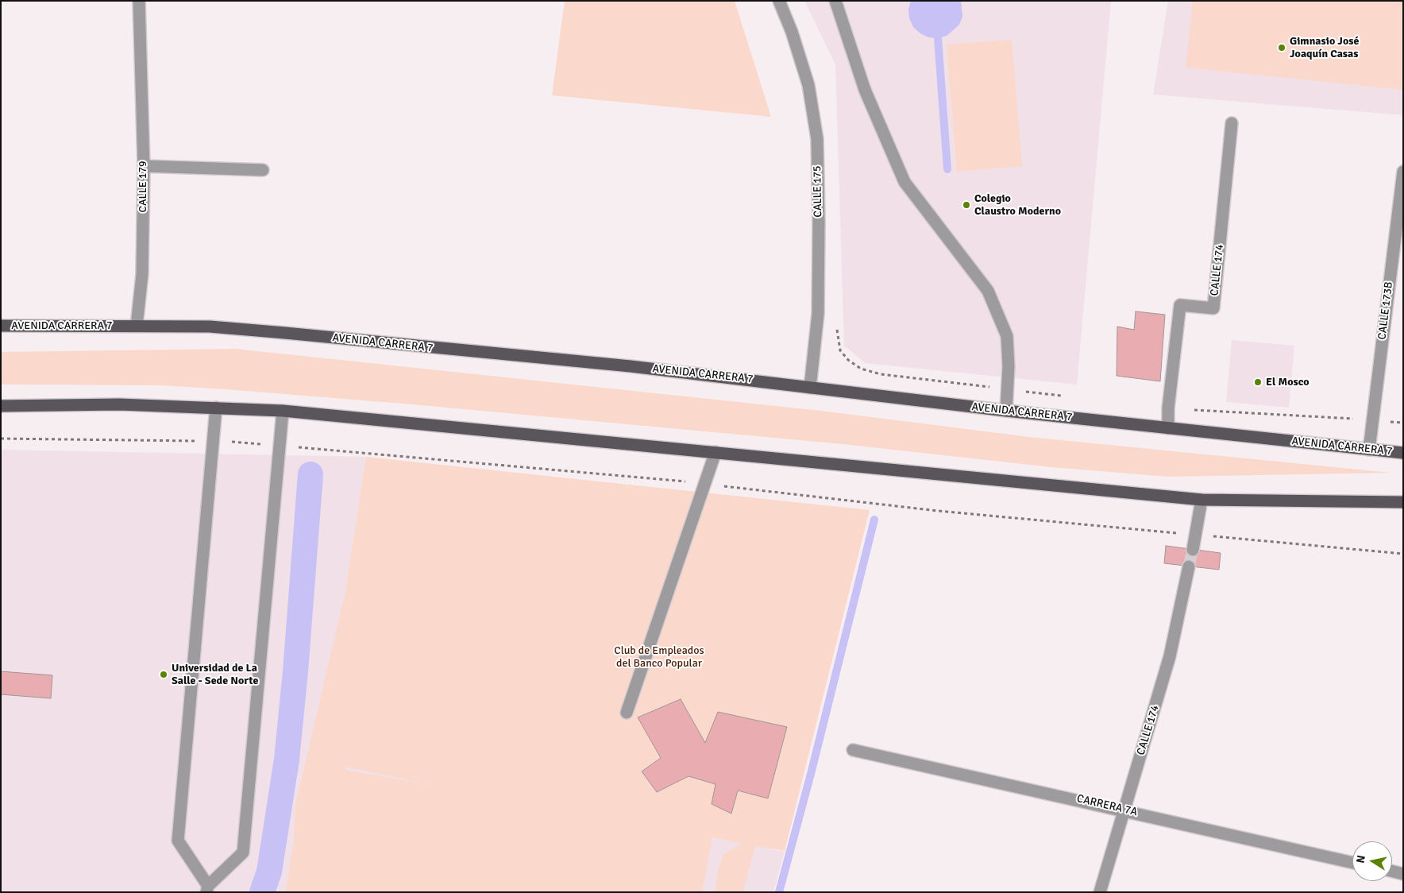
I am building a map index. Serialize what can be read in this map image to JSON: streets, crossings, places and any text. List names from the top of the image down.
{
  "streets": {
    "main road": ["AVENIDA CARRERA 7"],
    "street": [
      "CALLE 179",
      "CALLE 175",
      "CALLE 174",
      "CALLE 173B",
      "CARRERA 7A"
    ]
  },
  "crossings": [
    ["CALLE 179", "AVENIDA CARRERA 7"],
    ["CALLE 175", "AVENIDA CARRERA 7"],
    ["CALLE 174", "AVENIDA CARRERA 7"],
    ["CALLE 174", "CARRERA 7A"],
    ["CALLE 173B", "AVENIDA CARRERA 7"]
  ],
  "parks": ["Club de Empleados del Banco Popular"],
  "places": [
    "Gimnasio José Joaquín Casas",
    "Colegio Claustro Moderno",
    "El Mosco",
    "Universidad de La Salle - Sede Norte"
  ],
  "north": "left"
}
